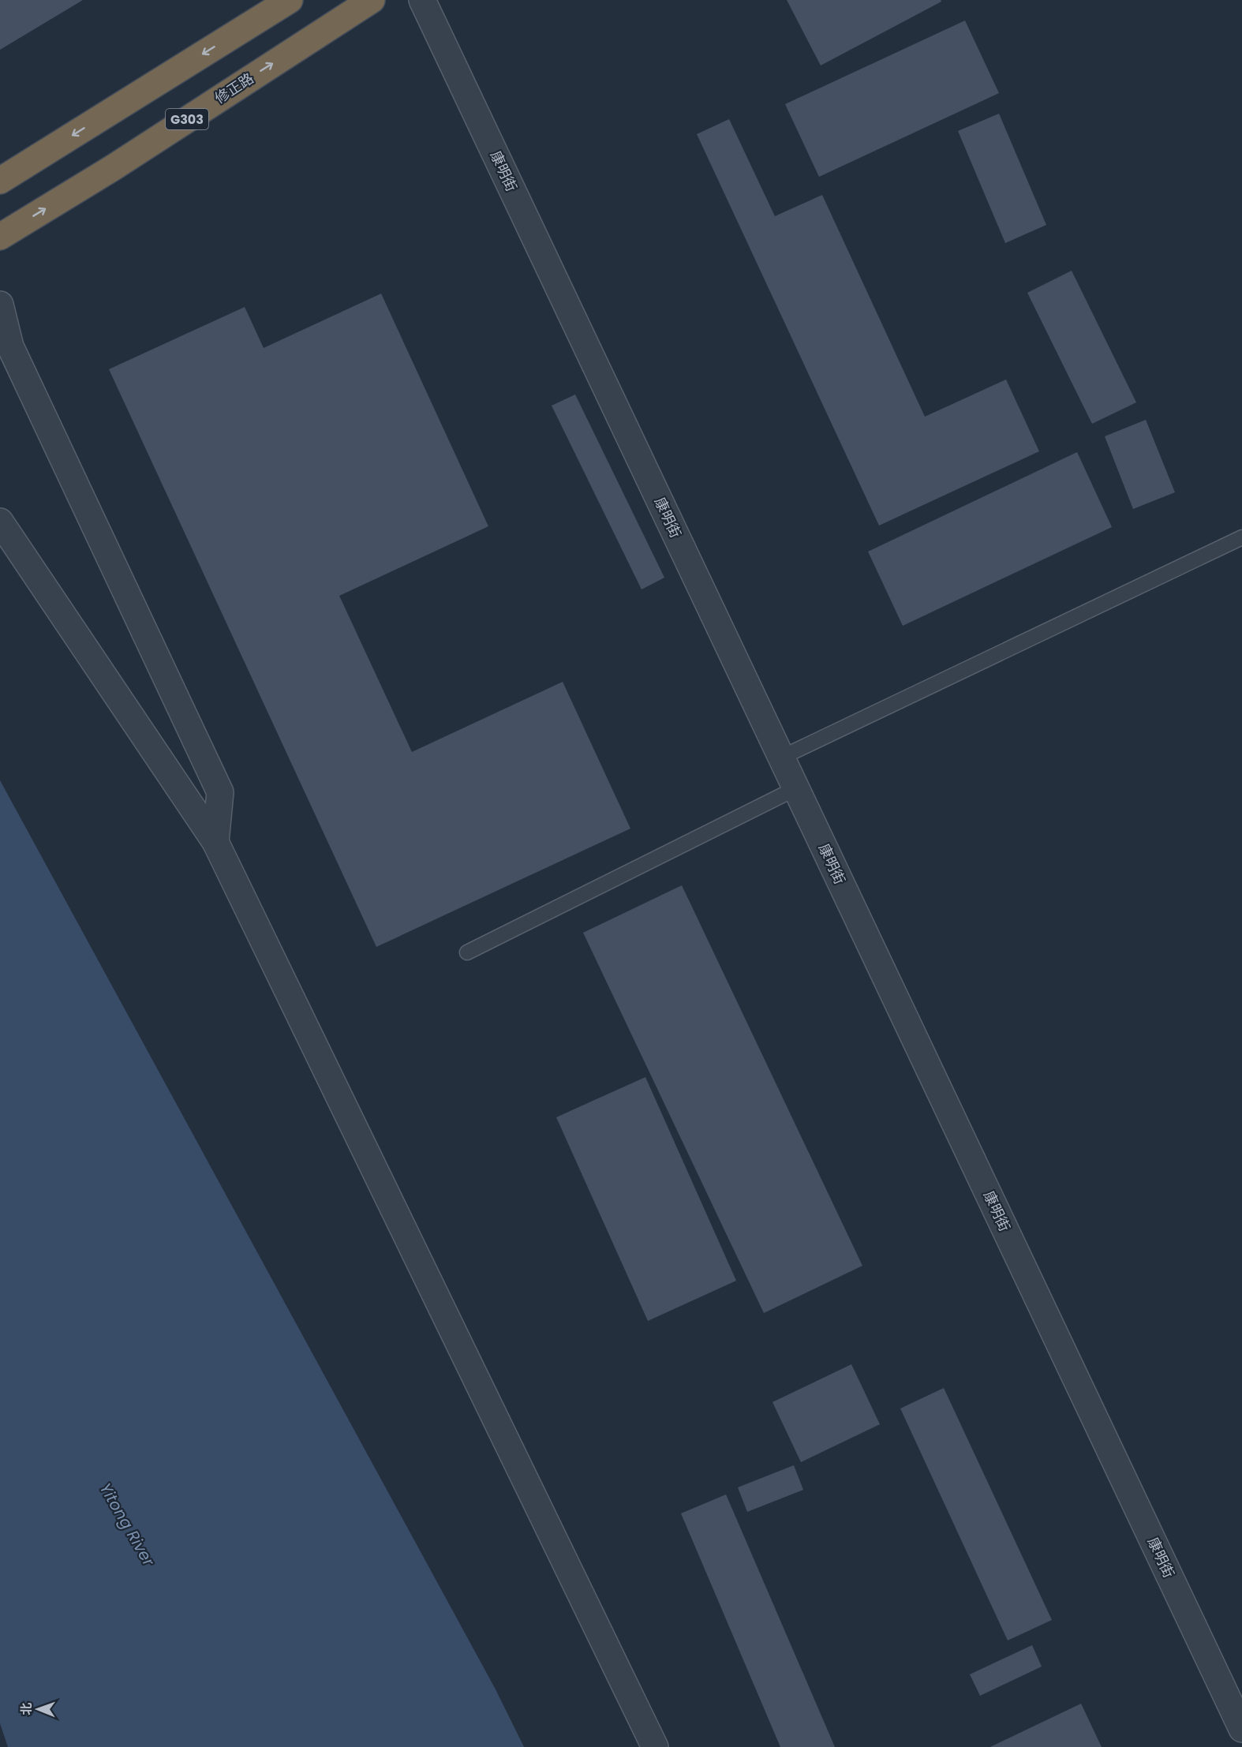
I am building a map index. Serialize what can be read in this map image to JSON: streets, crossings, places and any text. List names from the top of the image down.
{
  "streets": {
    "highway": ["修正路", "G303"],
    "street": ["康明街"]
  },
  "water": ["Yitong River"],
  "north": "left"
}
